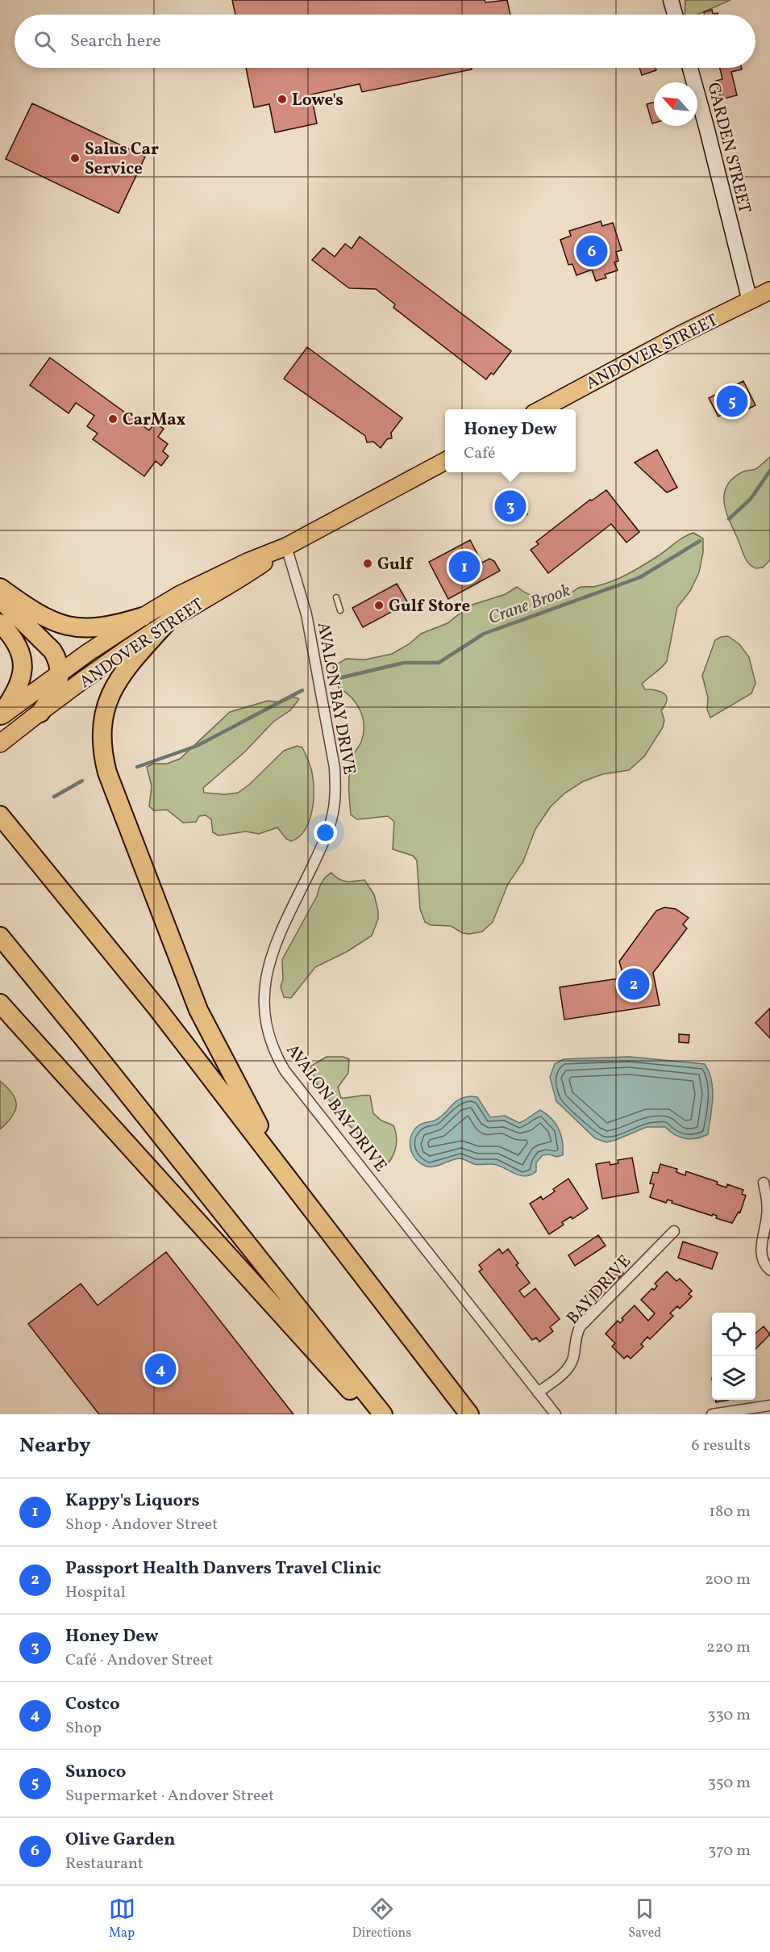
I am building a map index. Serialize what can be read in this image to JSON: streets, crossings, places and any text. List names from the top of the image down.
{
  "streets": {
    "highway": ["ANDOVER STREET"],
    "main road": ["GARDEN STREET"],
    "street": ["AVALON BAY DRIVE", "BAY DRIVE"]
  },
  "crossings": [
    ["GARDEN STREET", "ANDOVER STREET"],
    ["ANDOVER STREET", "AVALON BAY DRIVE"],
    ["AVALON BAY DRIVE", "BAY DRIVE"]
  ],
  "water": ["Crane Brook"],
  "places": [
    "Lowe's",
    "Salus Car Service",
    "CarMax",
    "Gulf",
    "Gulf Store"
  ],
  "north": "top left",
  "page": {
    "search": "Search here",
    "pins": [
      "6",
      "5",
      "3",
      "1",
      "2",
      "4"
    ],
    "popup": ["Honey Dew", "Café"],
    "heading": ["Nearby", "6 results"],
    "list": [
      {
        "mark": "1",
        "name": "Kappy's Liquors",
        "note": "Shop · Andover Street",
        "value": "180 m"
      },
      {
        "mark": "2",
        "name": "Passport Health Danvers Travel Clinic",
        "note": "Hospital",
        "value": "200 m"
      },
      {
        "mark": "3",
        "name": "Honey Dew",
        "note": "Café · Andover Street",
        "value": "220 m"
      },
      {
        "mark": "4",
        "name": "Costco",
        "note": "Shop",
        "value": "330 m"
      },
      {
        "mark": "5",
        "name": "Sunoco",
        "note": "Supermarket · Andover Street",
        "value": "350 m"
      },
      {
        "mark": "6",
        "name": "Olive Garden",
        "note": "Restaurant",
        "value": "370 m"
      }
    ],
    "nav": ["Map", "Directions", "Saved"]
  }
}
